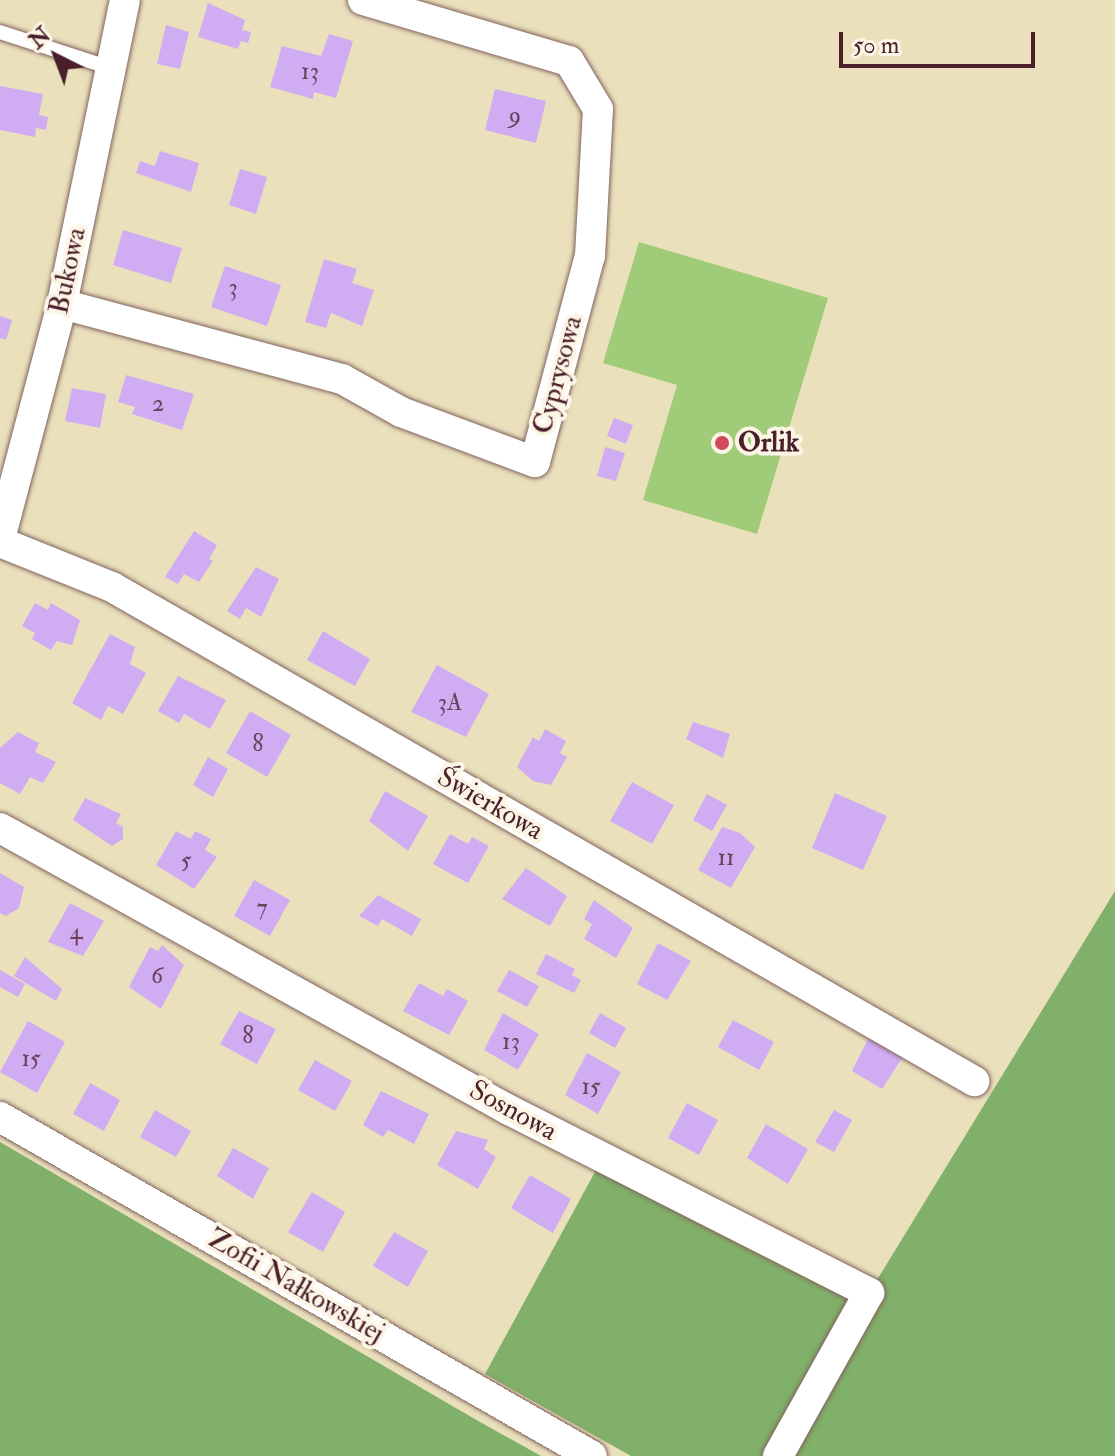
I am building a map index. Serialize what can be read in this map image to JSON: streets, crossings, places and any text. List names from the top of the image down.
{
  "streets": {
    "street": [
      "Bukowa",
      "Cyprysowa",
      "Świerkowa",
      "Sosnowa",
      "Zofii Nałkowskiej"
    ]
  },
  "crossings": [
    ["Bukowa", "Cyprysowa"],
    ["Bukowa", "Świerkowa"]
  ],
  "places": ["Orlik"],
  "house_numbers": [
    "13",
    "9",
    "3",
    "2",
    "3A",
    "8",
    "11",
    "5",
    "7",
    "4",
    "6",
    "8",
    "13",
    "15",
    "15"
  ],
  "scale_bar": "50 m",
  "north": "top left"
}
